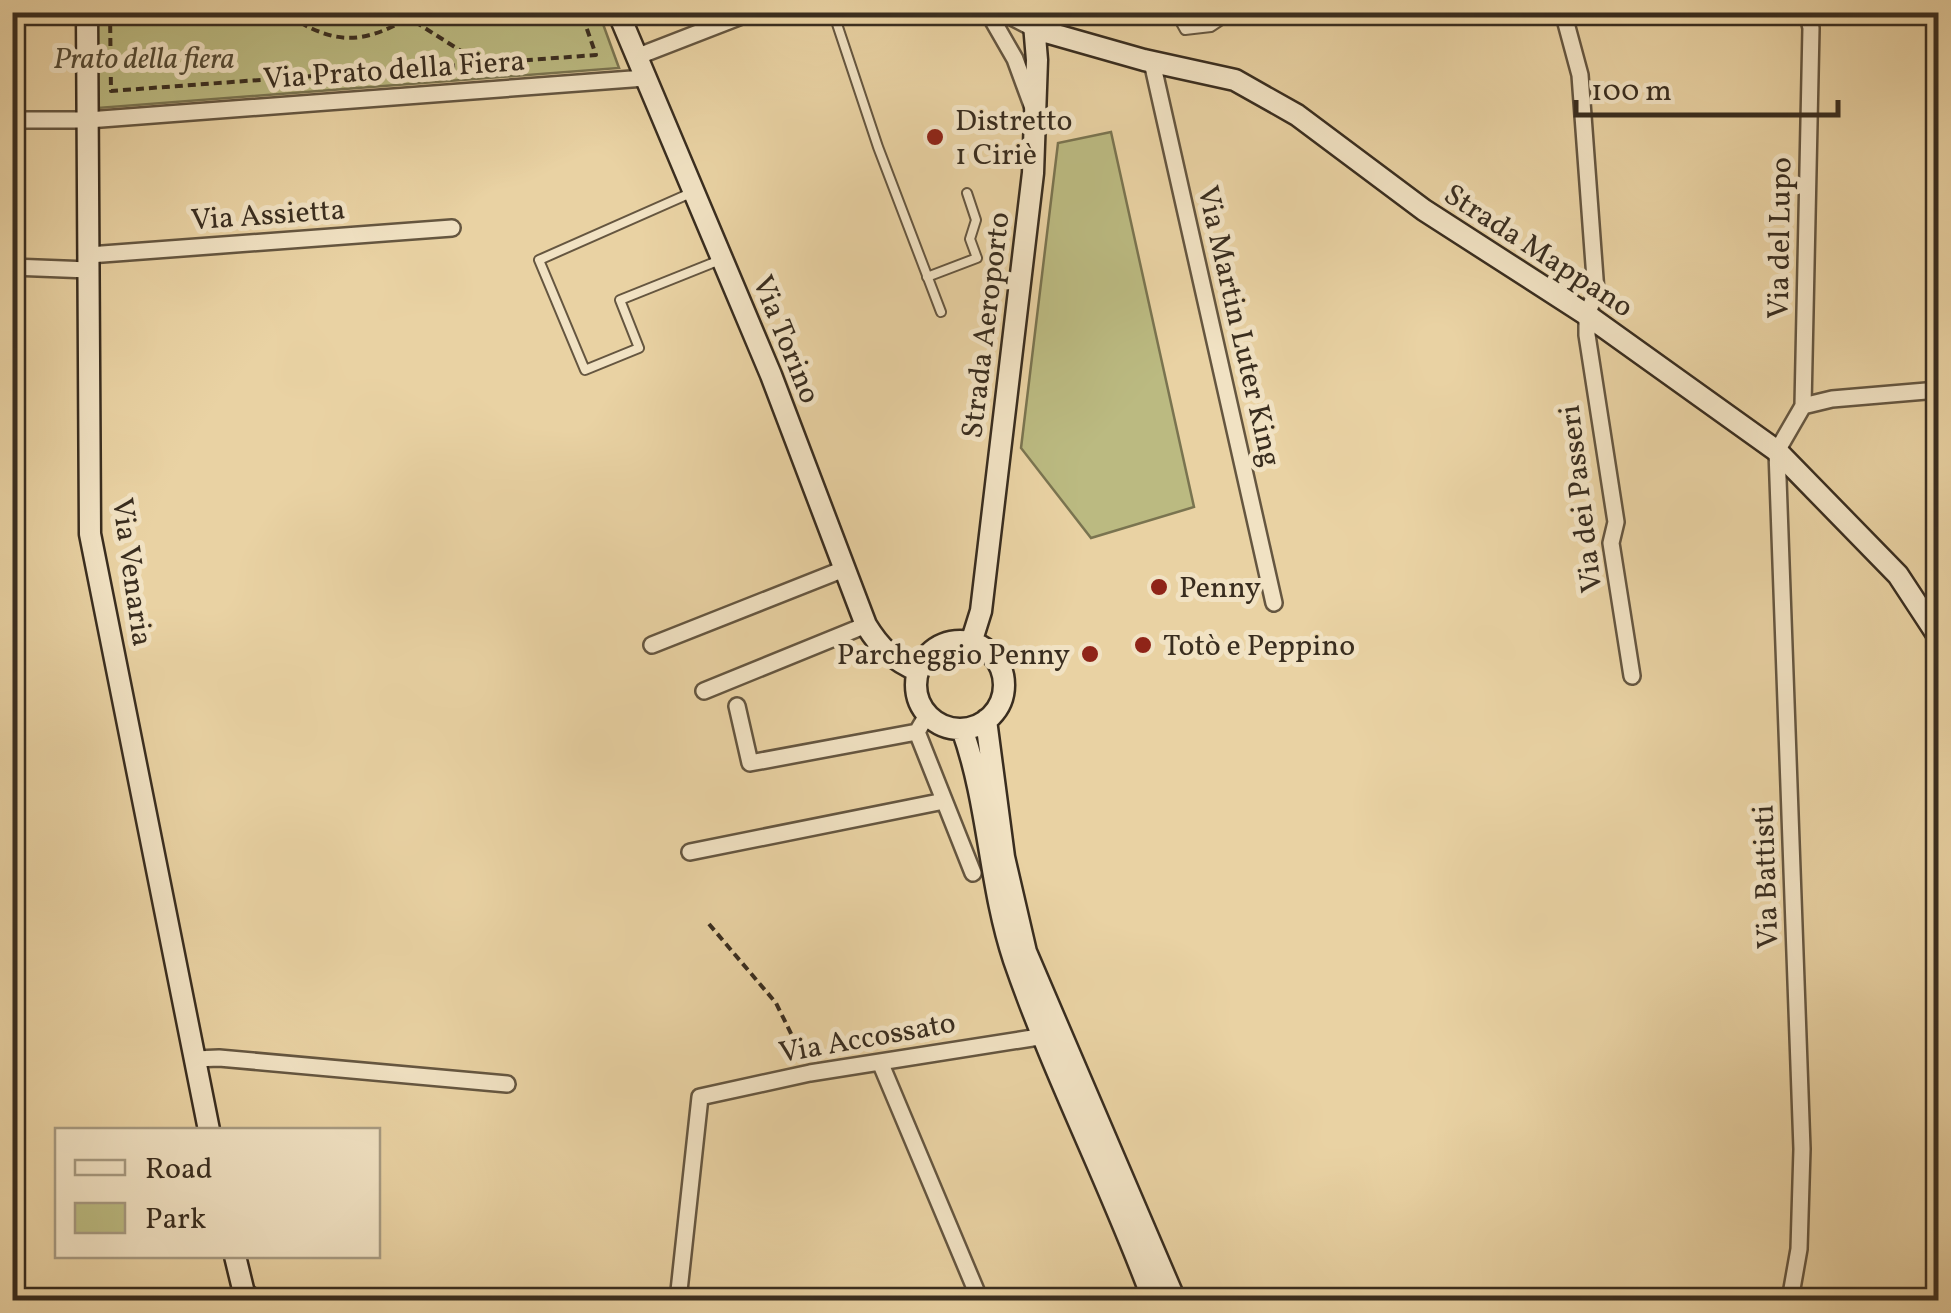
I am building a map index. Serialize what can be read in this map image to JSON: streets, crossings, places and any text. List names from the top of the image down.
{
  "streets": {
    "street": [
      "Via Prato della Fiera",
      "Via Assietta",
      "Via del Lupo",
      "Strada Mappano",
      "Strada Aeroporto",
      "Via Martin Luter King",
      "Via Torino",
      "Via dei Passeri",
      "Via Venaria",
      "Via Battisti",
      "Via Accossato"
    ]
  },
  "crossings": [
    ["Via Prato della Fiera", "Via Torino"],
    ["Via Prato della Fiera", "Via Venaria"],
    ["Via Assietta", "Via Venaria"],
    ["Strada Mappano", "Strada Aeroporto"],
    ["Strada Mappano", "Via Martin Luter King"],
    ["Strada Mappano", "Via dei Passeri"],
    ["Strada Mappano", "Via Battisti"],
    ["Strada Aeroporto", "Via Torino"]
  ],
  "parks": ["Prato della fiera"],
  "places": [
    "Distretto 1 Ciriè",
    "Penny",
    "Totò e Peppino",
    "Parcheggio Penny"
  ],
  "legend": ["Road", "Park"],
  "scale_bar": "100 m"
}
